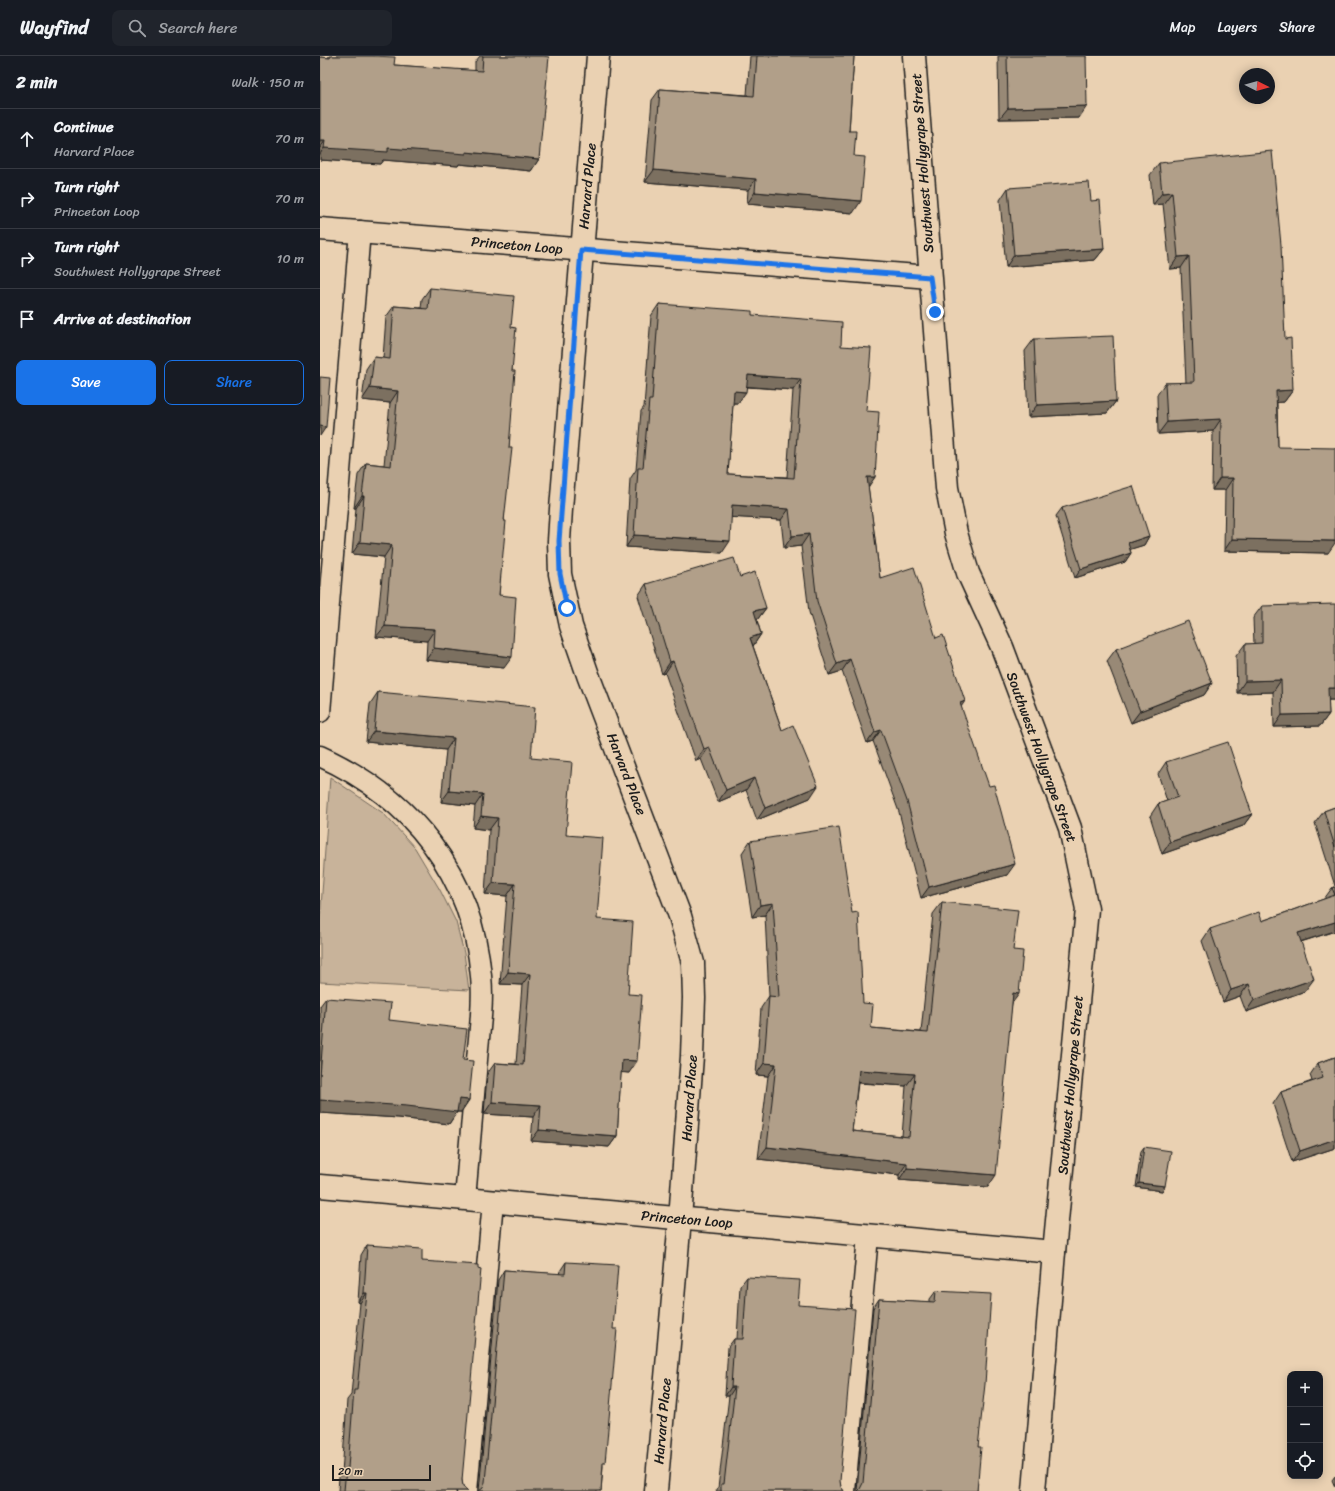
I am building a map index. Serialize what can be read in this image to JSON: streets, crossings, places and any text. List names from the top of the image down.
{
  "streets": {
    "street": ["Southwest Hollygrape Street", "Harvard Place", "Princeton Loop"]
  },
  "crossings": [
    ["Southwest Hollygrape Street", "Princeton Loop"],
    ["Harvard Place", "Princeton Loop"]
  ],
  "scale_bar": "20 m",
  "north": "right",
  "page": {
    "header": "Wayfind",
    "search": "Search here",
    "nav": ["Map", "Layers", "Share"],
    "heading": ["2 min", "Walk · 150 m"],
    "list": [
      ["Continue", "Harvard Place", "70 m"],
      ["Turn right", "Princeton Loop", "70 m"],
      ["Turn right", "Southwest Hollygrape Street", "10 m"],
      "Arrive at destination"
    ],
    "buttons": ["Save", "Share"],
    "map_buttons": ["+", "−"],
    "scale": "20 m"
  }
}
